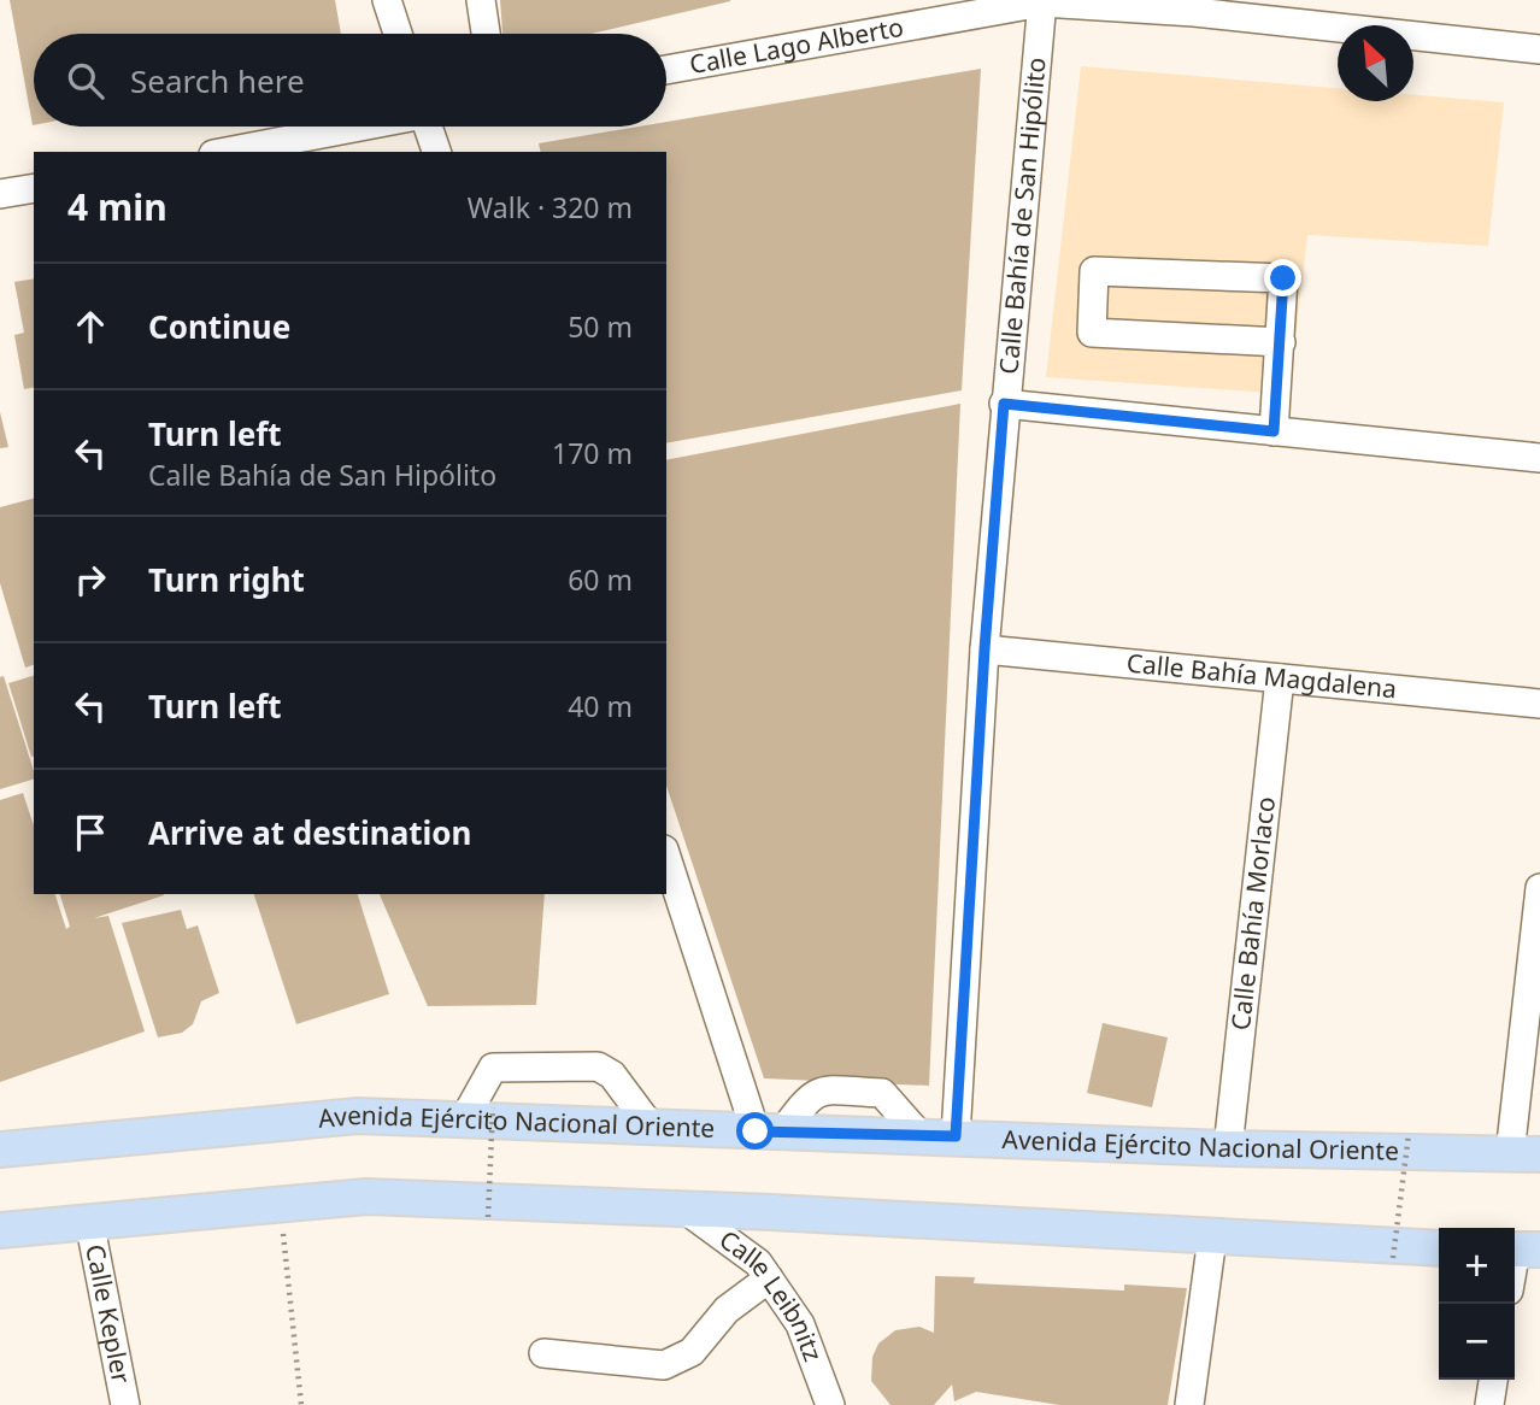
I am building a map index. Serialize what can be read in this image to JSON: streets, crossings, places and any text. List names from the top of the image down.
{
  "streets": {
    "main road": ["Avenida Ejército Nacional Oriente"],
    "street": [
      "Calle Lago Alberto",
      "Calle Bahía de San Hipólito",
      "Calle Bahía Magdalena",
      "Calle Bahía Morlaco",
      "Calle Leibnitz",
      "Calle Kepler"
    ]
  },
  "crossings": [
    ["Calle Lago Alberto", "Calle Bahía de San Hipólito"],
    ["Calle Bahía de San Hipólito", "Calle Bahía Magdalena"],
    ["Calle Bahía de San Hipólito", "Avenida Ejército Nacional Oriente"],
    ["Calle Bahía Magdalena", "Calle Bahía Morlaco"],
    ["Calle Bahía Morlaco", "Avenida Ejército Nacional Oriente"]
  ],
  "north": "top left",
  "page": {
    "search": "Search here",
    "heading": ["4 min", "Walk · 320 m"],
    "list": [
      ["Continue", "50 m"],
      ["Turn left", "Calle Bahía de San Hipólito", "170 m"],
      ["Turn right", "60 m"],
      ["Turn left", "40 m"],
      "Arrive at destination"
    ],
    "map_buttons": ["+", "−"]
  }
}
